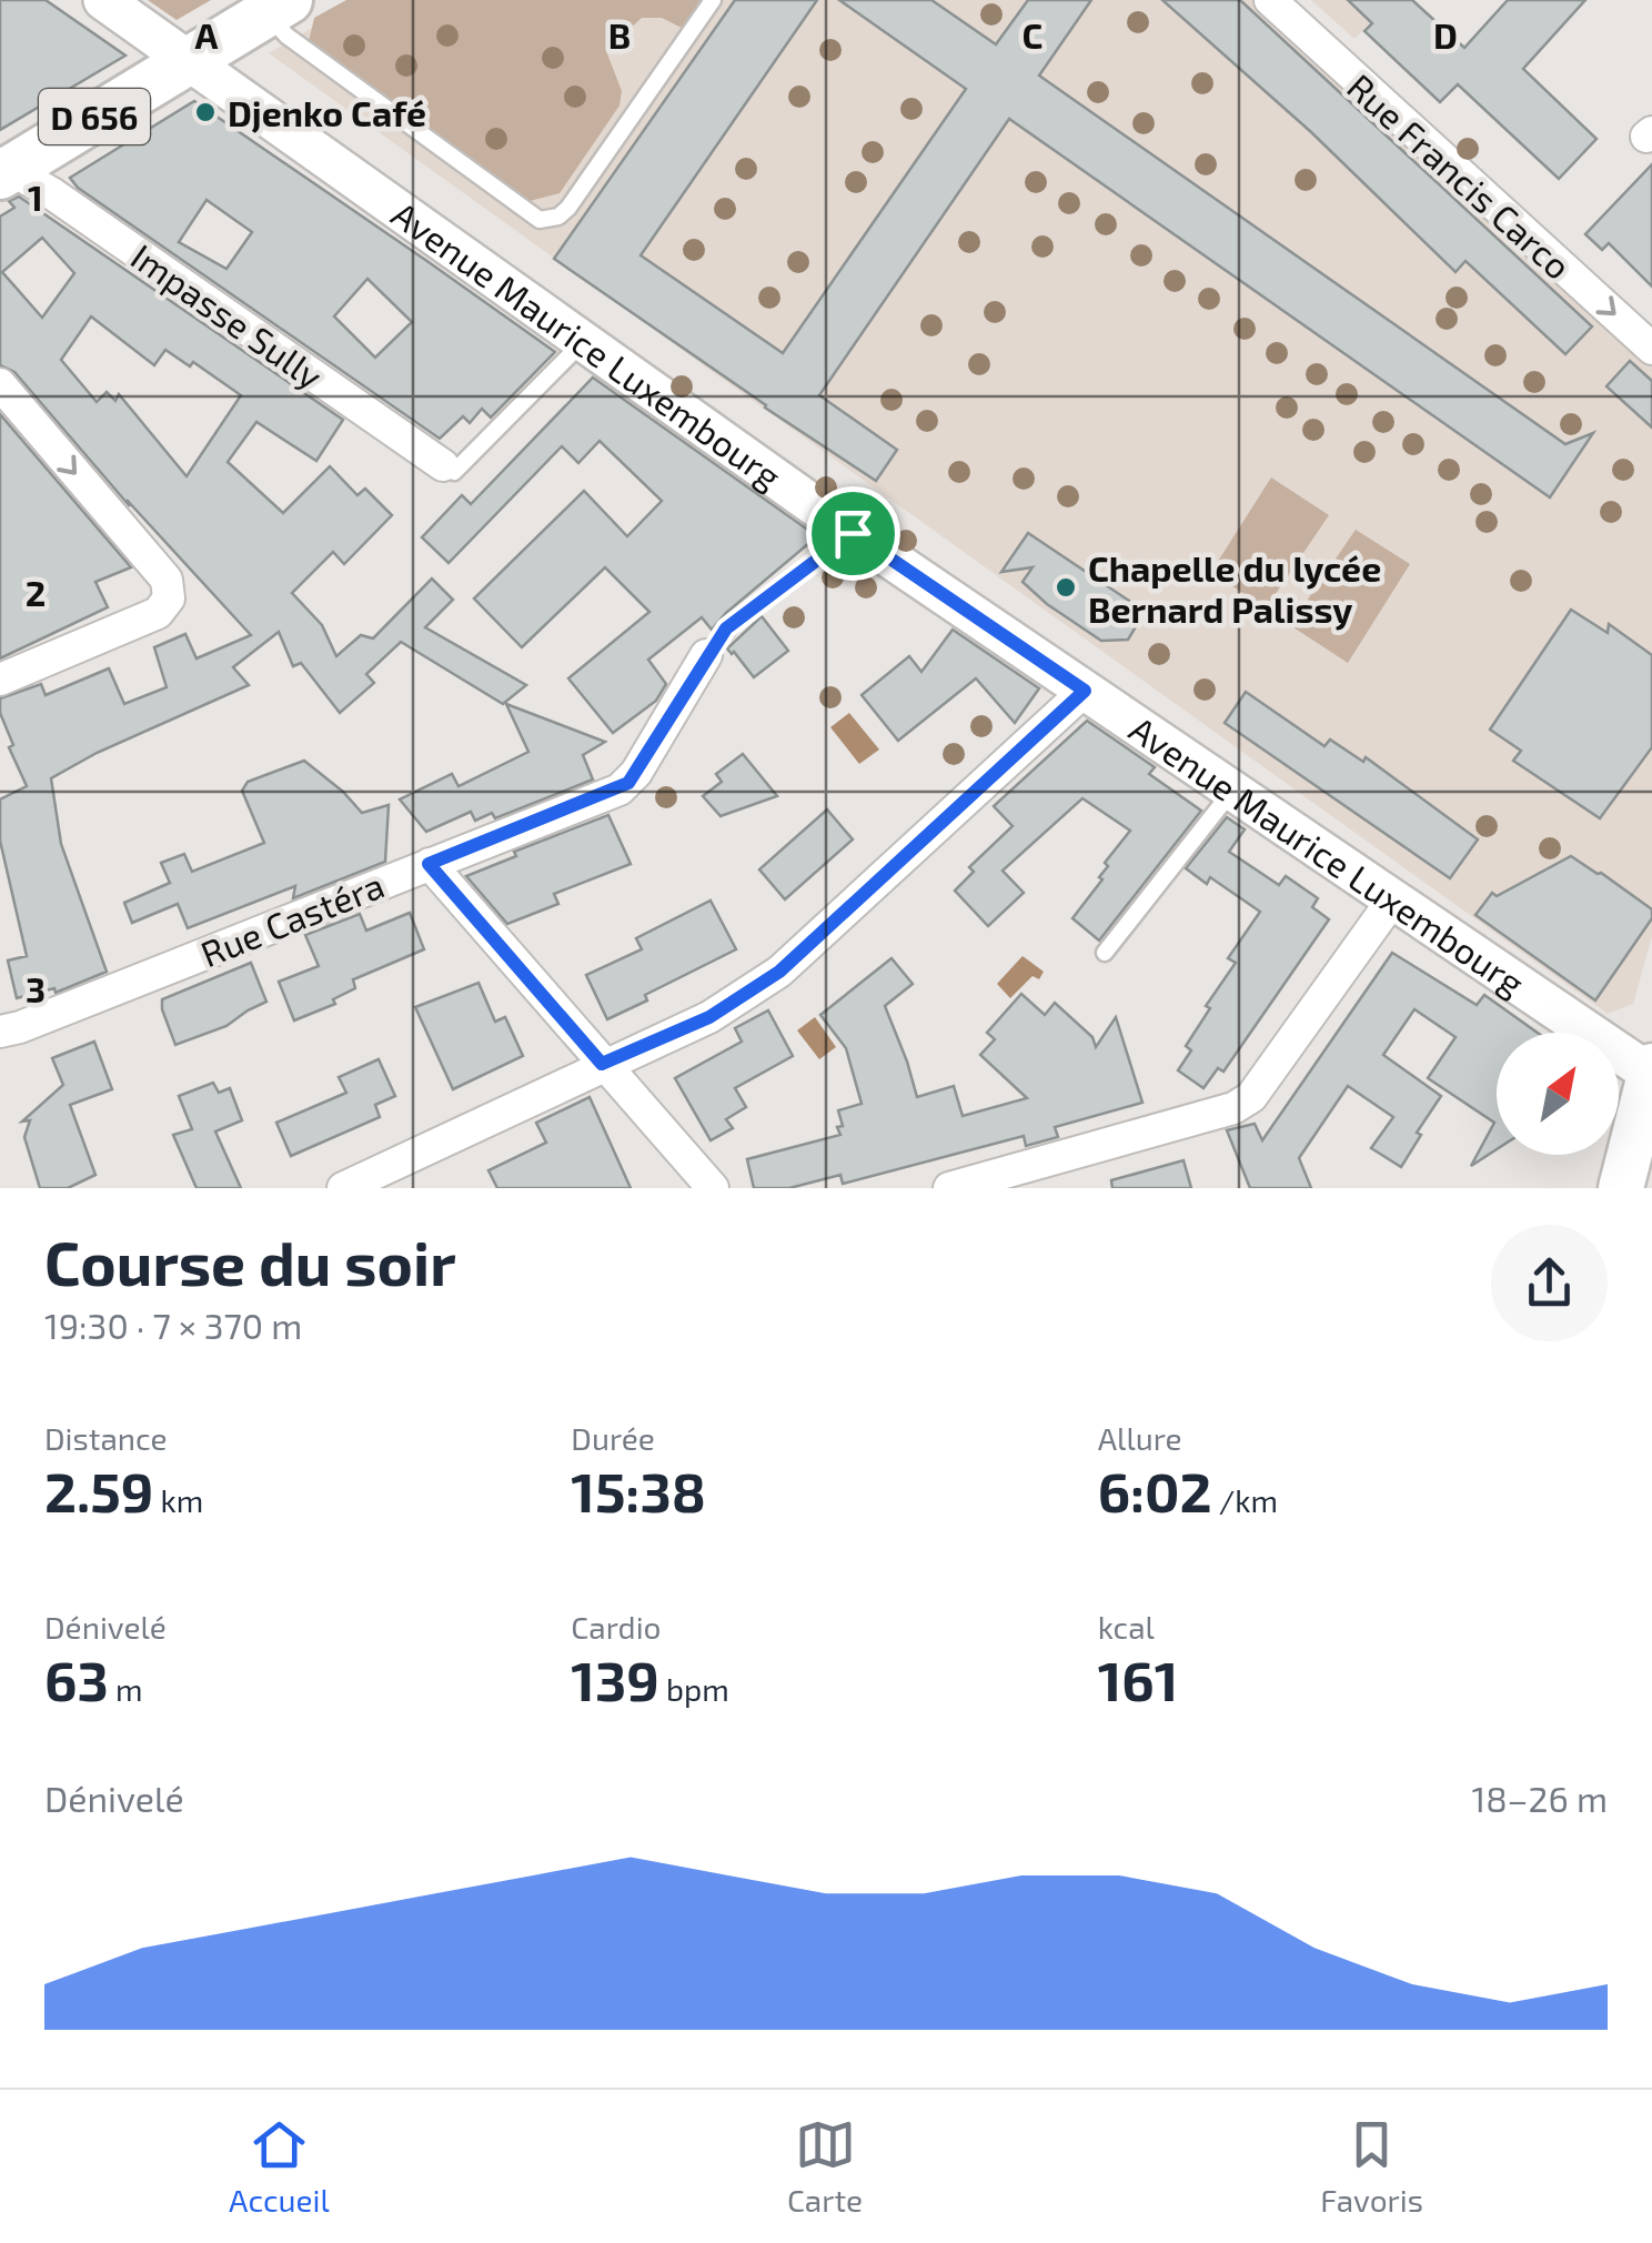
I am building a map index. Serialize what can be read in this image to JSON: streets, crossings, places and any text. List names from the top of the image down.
{
  "streets": {
    "main road": ["D 656"],
    "street": [
      "Rue Francis Carco",
      "Impasse Sully",
      "Avenue Maurice Luxembourg",
      "Rue Castéra"
    ]
  },
  "crossings": [
    ["D 656", "Impasse Sully"],
    ["D 656", "Avenue Maurice Luxembourg"]
  ],
  "one_way": ["Rue Francis Carco"],
  "places": ["Djenko Café", "Chapelle du lycée Bernard Palissy"],
  "north": "top right",
  "page": {
    "heading": ["Course du soir", "19:30 · 7 × 370 m"],
    "stats": [
      ["Distance", "2.59 km"],
      ["Durée", "15:38"],
      ["Allure", "6:02 /km"],
      ["Dénivelé", "63 m"],
      ["Cardio", "139 bpm"],
      ["kcal", "161"]
    ],
    "chart": ["Dénivelé", "18–26 m"],
    "tabs": ["Accueil", "Carte", "Favoris"]
  },
  "grid": {
    "columns": [
      "A",
      "B",
      "C",
      "D"
    ],
    "rows": ["1", "2", "3"]
  }
}
